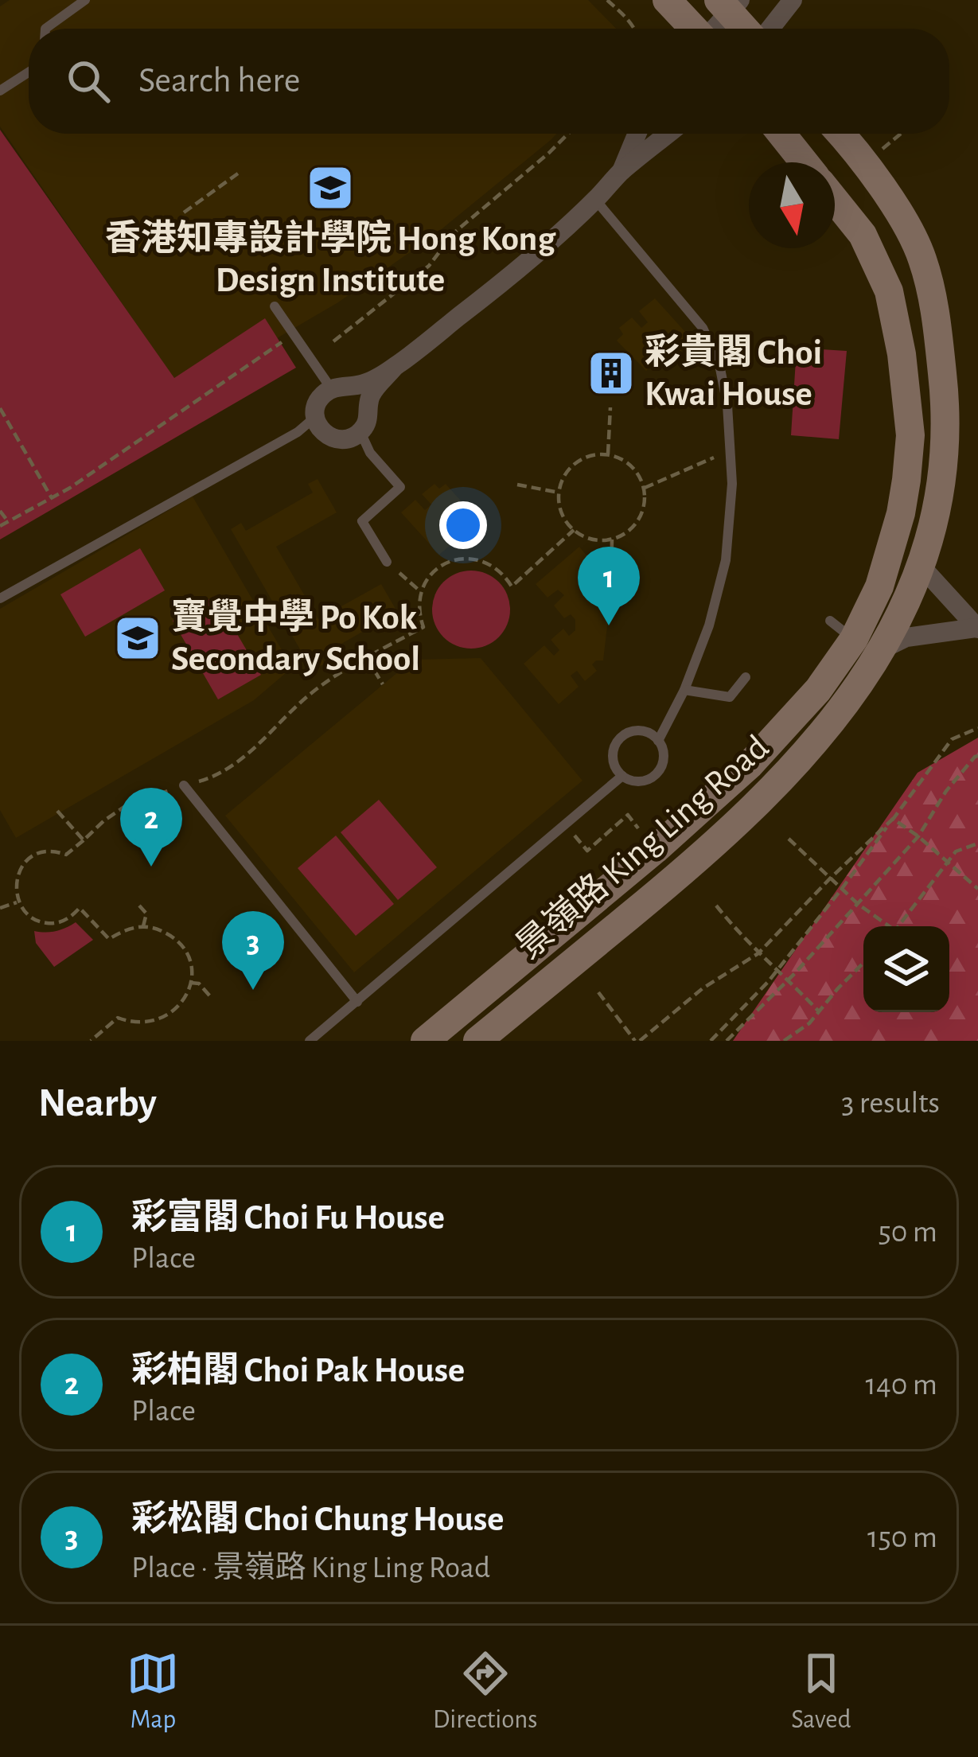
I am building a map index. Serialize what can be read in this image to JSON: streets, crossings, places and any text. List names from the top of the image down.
{
  "streets": {
    "street": ["景嶺路 King Ling Road"]
  },
  "places": {
    "school or university": ["香港知專設計學院 Hong Kong Design Institute", "寶覺中學 Po Kok Secondary School"],
    "building": ["彩貴閣 Choi Kwai House"]
  },
  "north": "bottom",
  "page": {
    "search": "Search here",
    "pins": ["1", "2", "3"],
    "heading": ["Nearby", "3 results"],
    "list": [
      {
        "mark": "1",
        "name": "彩富閣 Choi Fu House",
        "note": "Place",
        "value": "50 m"
      },
      {
        "mark": "2",
        "name": "彩柏閣 Choi Pak House",
        "note": "Place",
        "value": "140 m"
      },
      {
        "mark": "3",
        "name": "彩松閣 Choi Chung House",
        "note": "Place · 景嶺路 King Ling Road",
        "value": "150 m"
      }
    ],
    "nav": ["Map", "Directions", "Saved"]
  }
}
